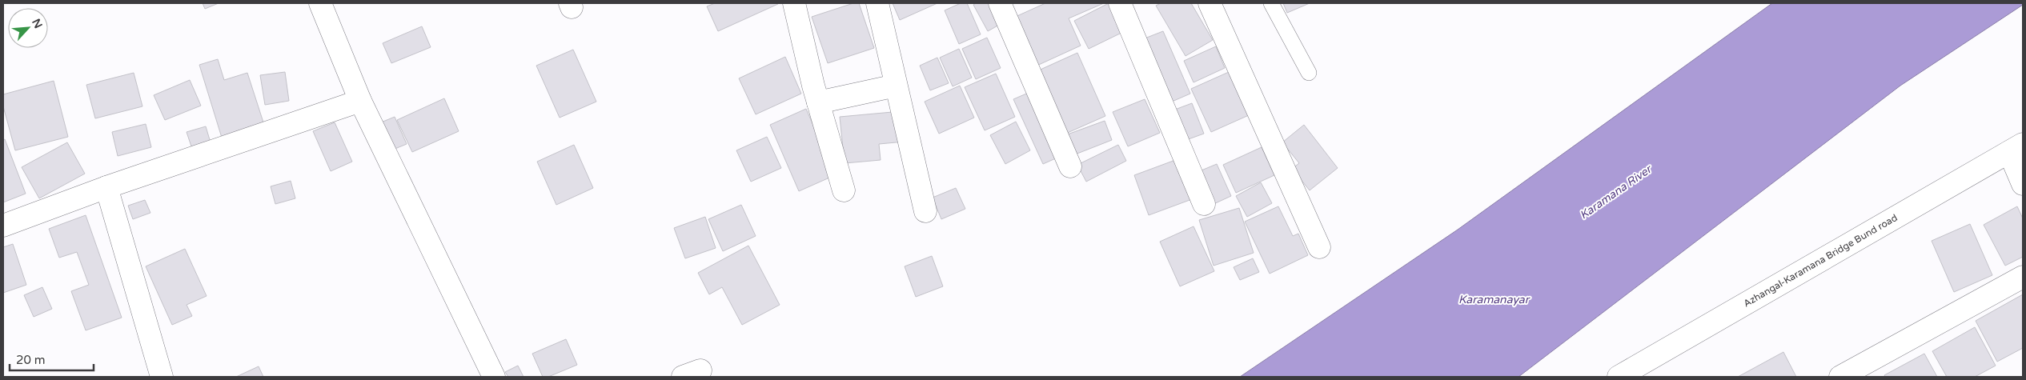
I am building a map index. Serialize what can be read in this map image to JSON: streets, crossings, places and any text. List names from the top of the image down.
{
  "streets": {
    "street": ["Azhangal-Karamana Bridge Bund road"]
  },
  "water": ["Karamana River", "Karamanayar"],
  "scale_bar": "20 m",
  "north": "top right"
}
